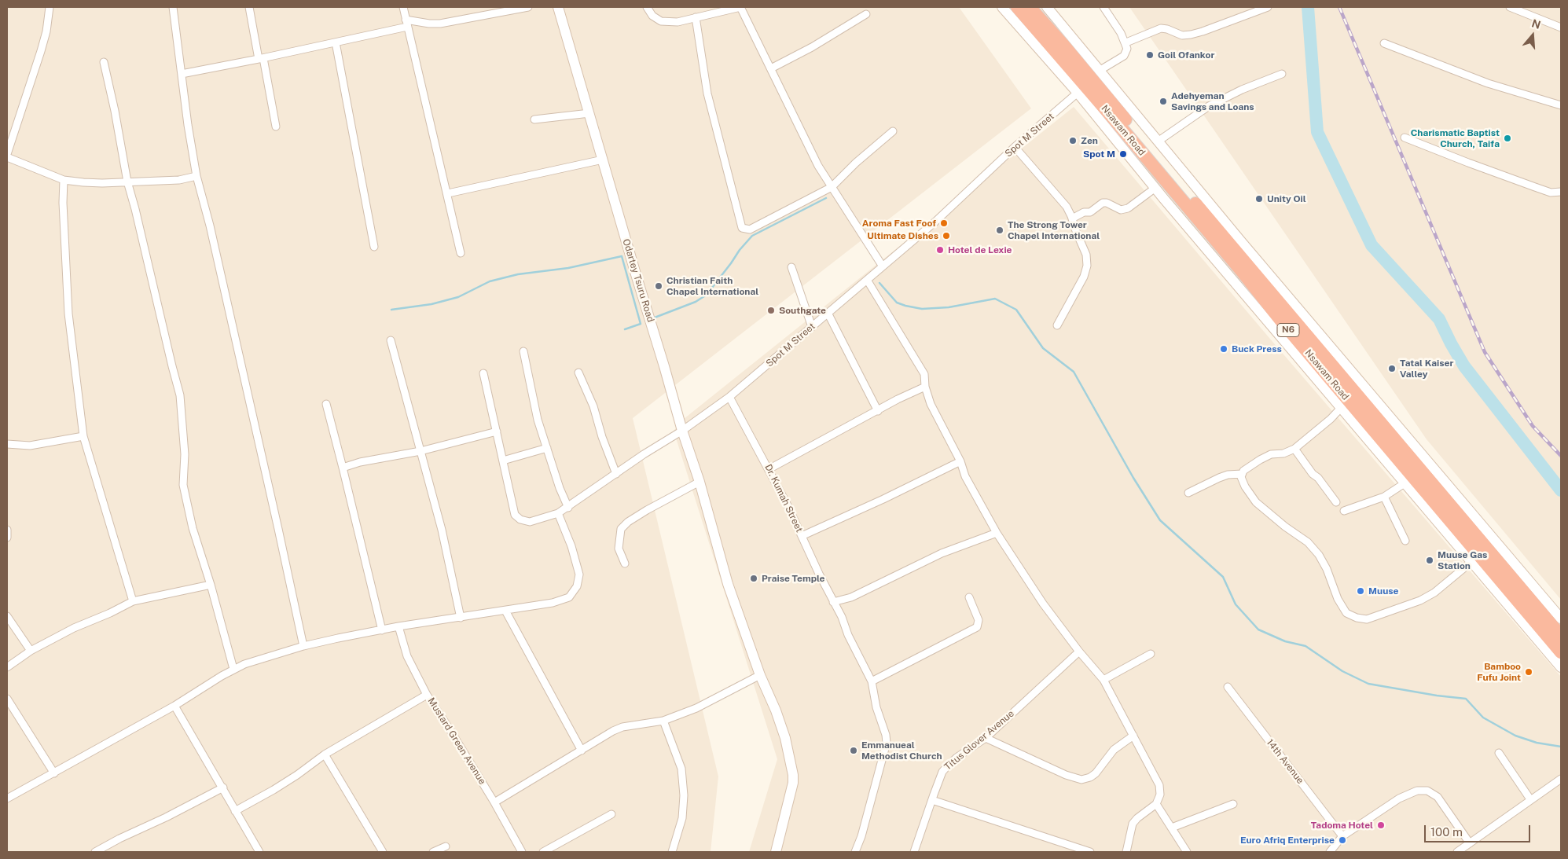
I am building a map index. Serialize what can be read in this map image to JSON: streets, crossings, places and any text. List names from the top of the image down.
{
  "streets": {
    "highway": ["Nsawam Road", "N6"],
    "main road": ["Odartey Tsuru Road"],
    "street": [
      "Spot M Street",
      "Dr. Kumah Street",
      "Titus Glover Avenue",
      "Mustard Green Avenue",
      "14th Avenue"
    ]
  },
  "crossings": [
    ["Spot M Street", "Odartey Tsuru Road"],
    ["Spot M Street", "Dr. Kumah Street"]
  ],
  "places": [
    "Goil Ofankor",
    "Adehyeman Savings and Loans",
    "Charismatic Baptist Church, Taifa",
    "Zen",
    "Spot M",
    "Unity Oil",
    "Aroma Fast Foof",
    "The Strong Tower Chapel International",
    "Ultimate Dishes",
    "Hotel de Lexie",
    "Christian Faith Chapel International",
    "Southgate",
    "Buck Press",
    "Tatal Kaiser Valley",
    "Muuse Gas Station",
    "Praise Temple",
    "Muuse",
    "Bamboo Fufu Joint",
    "Emmanueal Methodist Church",
    "Tadoma Hotel",
    "Euro Afriq Enterprise"
  ],
  "scale_bar": "100 m",
  "north": "top"
}
